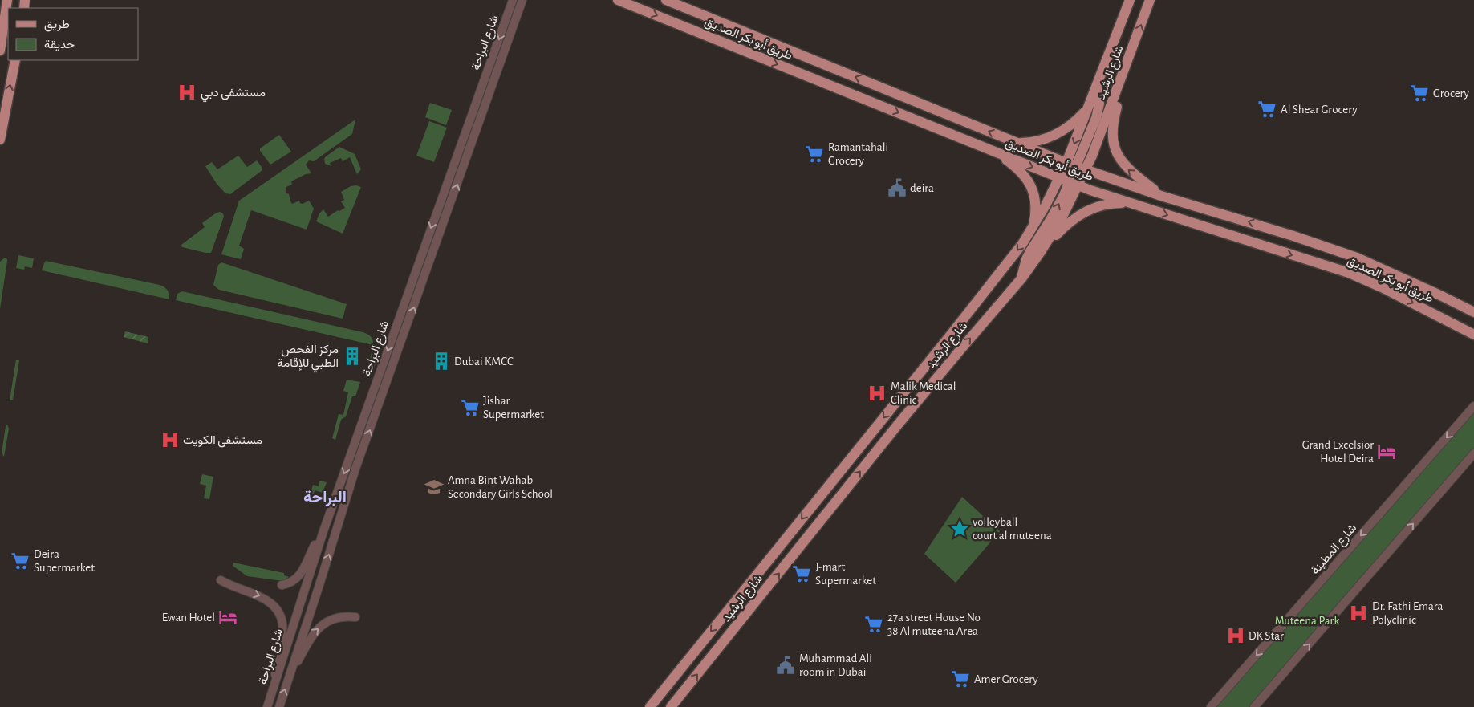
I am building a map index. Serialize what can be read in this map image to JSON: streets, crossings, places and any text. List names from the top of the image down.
{
  "streets": {
    "main road": ["طريق أبو بكر الصديق", "شارع الرشيد"],
    "street": ["شارع البراحة", "شارع المطينة"]
  },
  "crossings": [
    ["طريق أبو بكر الصديق", "شارع الرشيد"]
  ],
  "districts": ["البراحة"],
  "parks": ["Muteena Park"],
  "places": {
    "hospital": [
      "مستشفى دبي",
      "Malik Medical Clinic",
      "مستشفى الكويت",
      "Dr. Fathi Emara Polyclinic",
      "DK Star"
    ],
    "supermarket": [
      "Grocery",
      "Al Shear Grocery",
      "Ramantahali Grocery",
      "Jishar Supermarket",
      "Deira Supermarket",
      "J-mart Supermarket",
      "27a street House No 38 Al muteena Area",
      "Amer Grocery"
    ],
    "public building": ["deira", "Muhammad Ali room in Dubai"],
    "building": ["مركز الفحص الطبي للإقامة", "Dubai KMCC"],
    "hotel": ["Grand Excelsior Hotel Deira", "Ewan Hotel"],
    "school or university": ["Amna Bint Wahab Secondary Girls School"],
    "place": ["volleyball court al muteena"]
  },
  "legend": ["طريق", "حديقة"]
}
